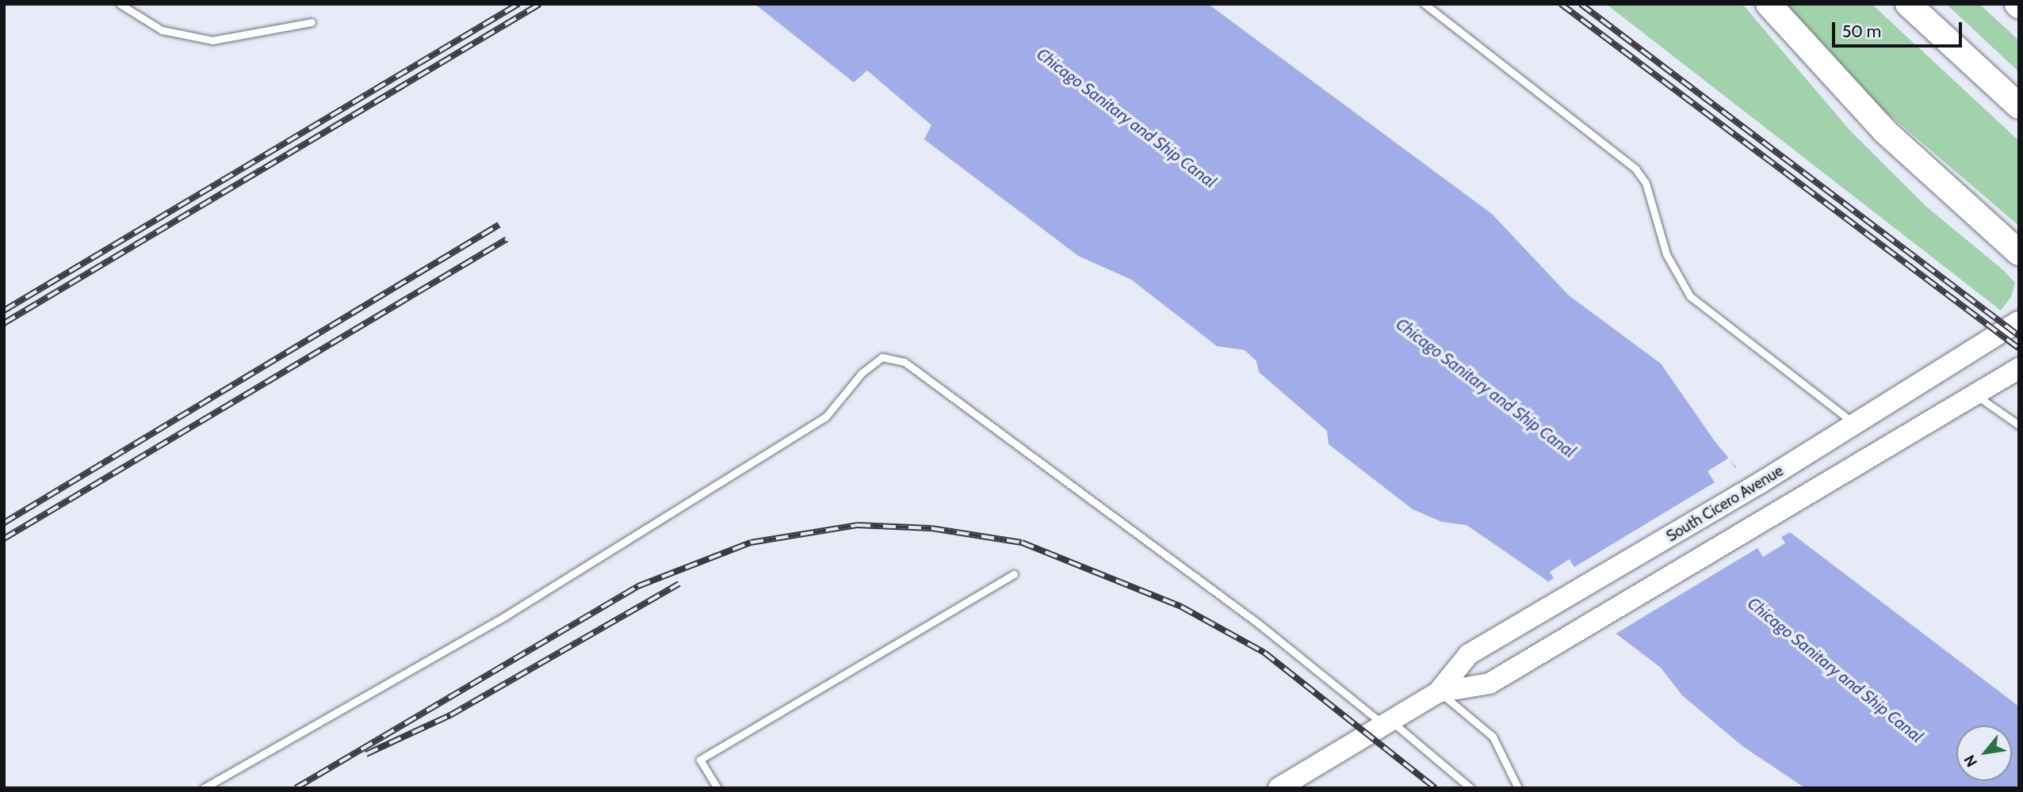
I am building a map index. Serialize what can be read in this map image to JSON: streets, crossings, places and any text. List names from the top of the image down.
{
  "streets": {
    "main road": ["South Cicero Avenue"]
  },
  "water": ["Chicago Sanitary and Ship Canal"],
  "scale_bar": "50 m",
  "north": "bottom left"
}
